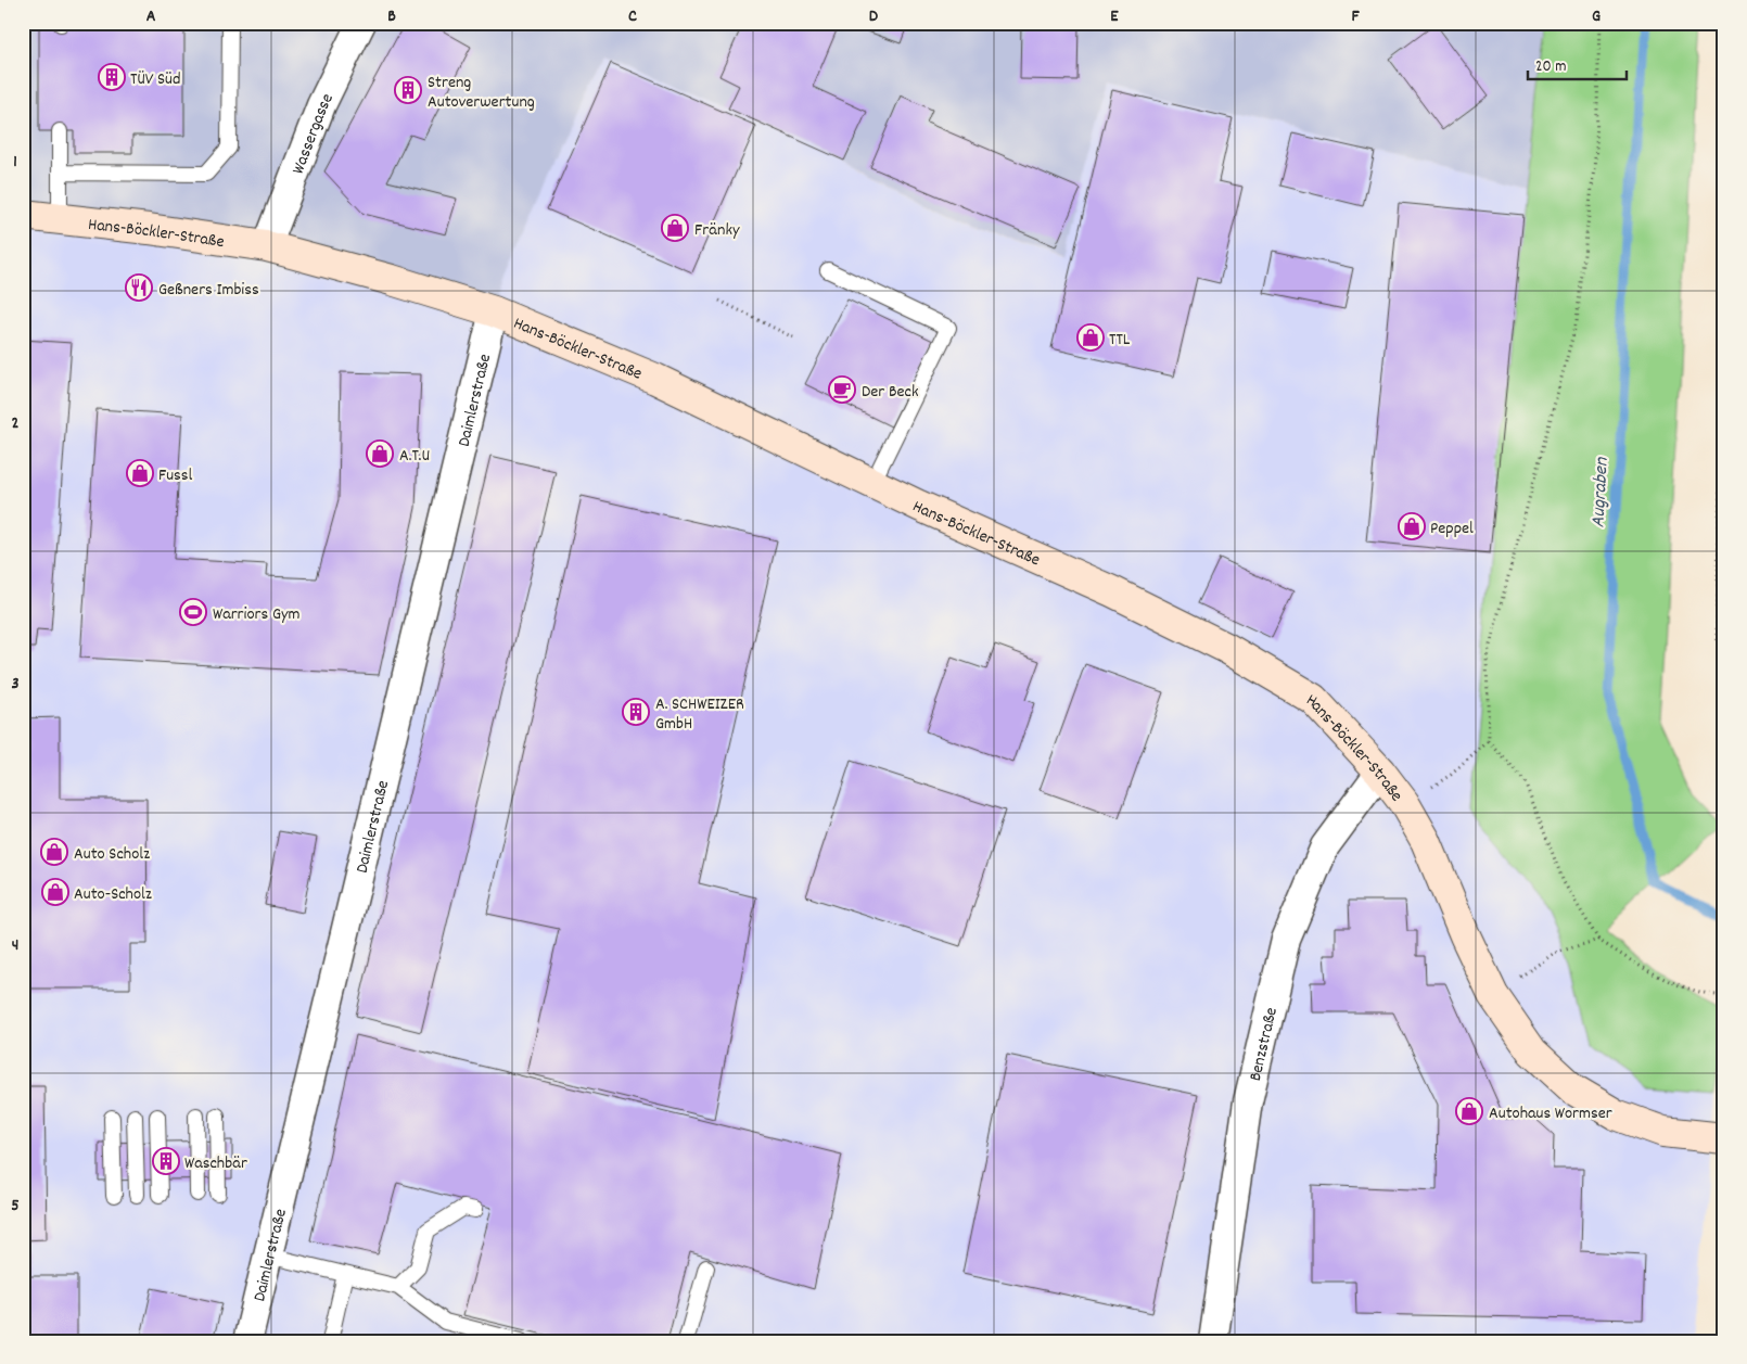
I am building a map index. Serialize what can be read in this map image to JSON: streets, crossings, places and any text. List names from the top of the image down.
{
  "streets": {
    "street": [
      "Wassergasse",
      "Hans-Böckler-Straße",
      "Daimlerstraße",
      "Benzstraße"
    ]
  },
  "crossings": [
    ["Wassergasse", "Hans-Böckler-Straße"],
    ["Hans-Böckler-Straße", "Daimlerstraße"],
    ["Hans-Böckler-Straße", "Benzstraße"]
  ],
  "water": ["Augraben"],
  "places": {
    "building": [
      "TÜV Süd",
      "Streng Autoverwertung",
      "A. SCHWEIZER GmbH",
      "Waschbär"
    ],
    "shop": [
      "Fränky",
      "TTL",
      "A.T.U",
      "Fussl",
      "Peppel",
      "Auto Scholz",
      "Auto-Scholz",
      "Autohaus Wormser"
    ],
    "restaurant": ["Geßners Imbiss"],
    "cafe": ["Der Beck"],
    "sports": ["Warriors Gym"]
  },
  "scale_bar": "20 m",
  "grid": {
    "columns": [
      "A",
      "B",
      "C",
      "D",
      "E",
      "F",
      "G"
    ],
    "rows": [
      "1",
      "2",
      "3",
      "4",
      "5"
    ]
  }
}
